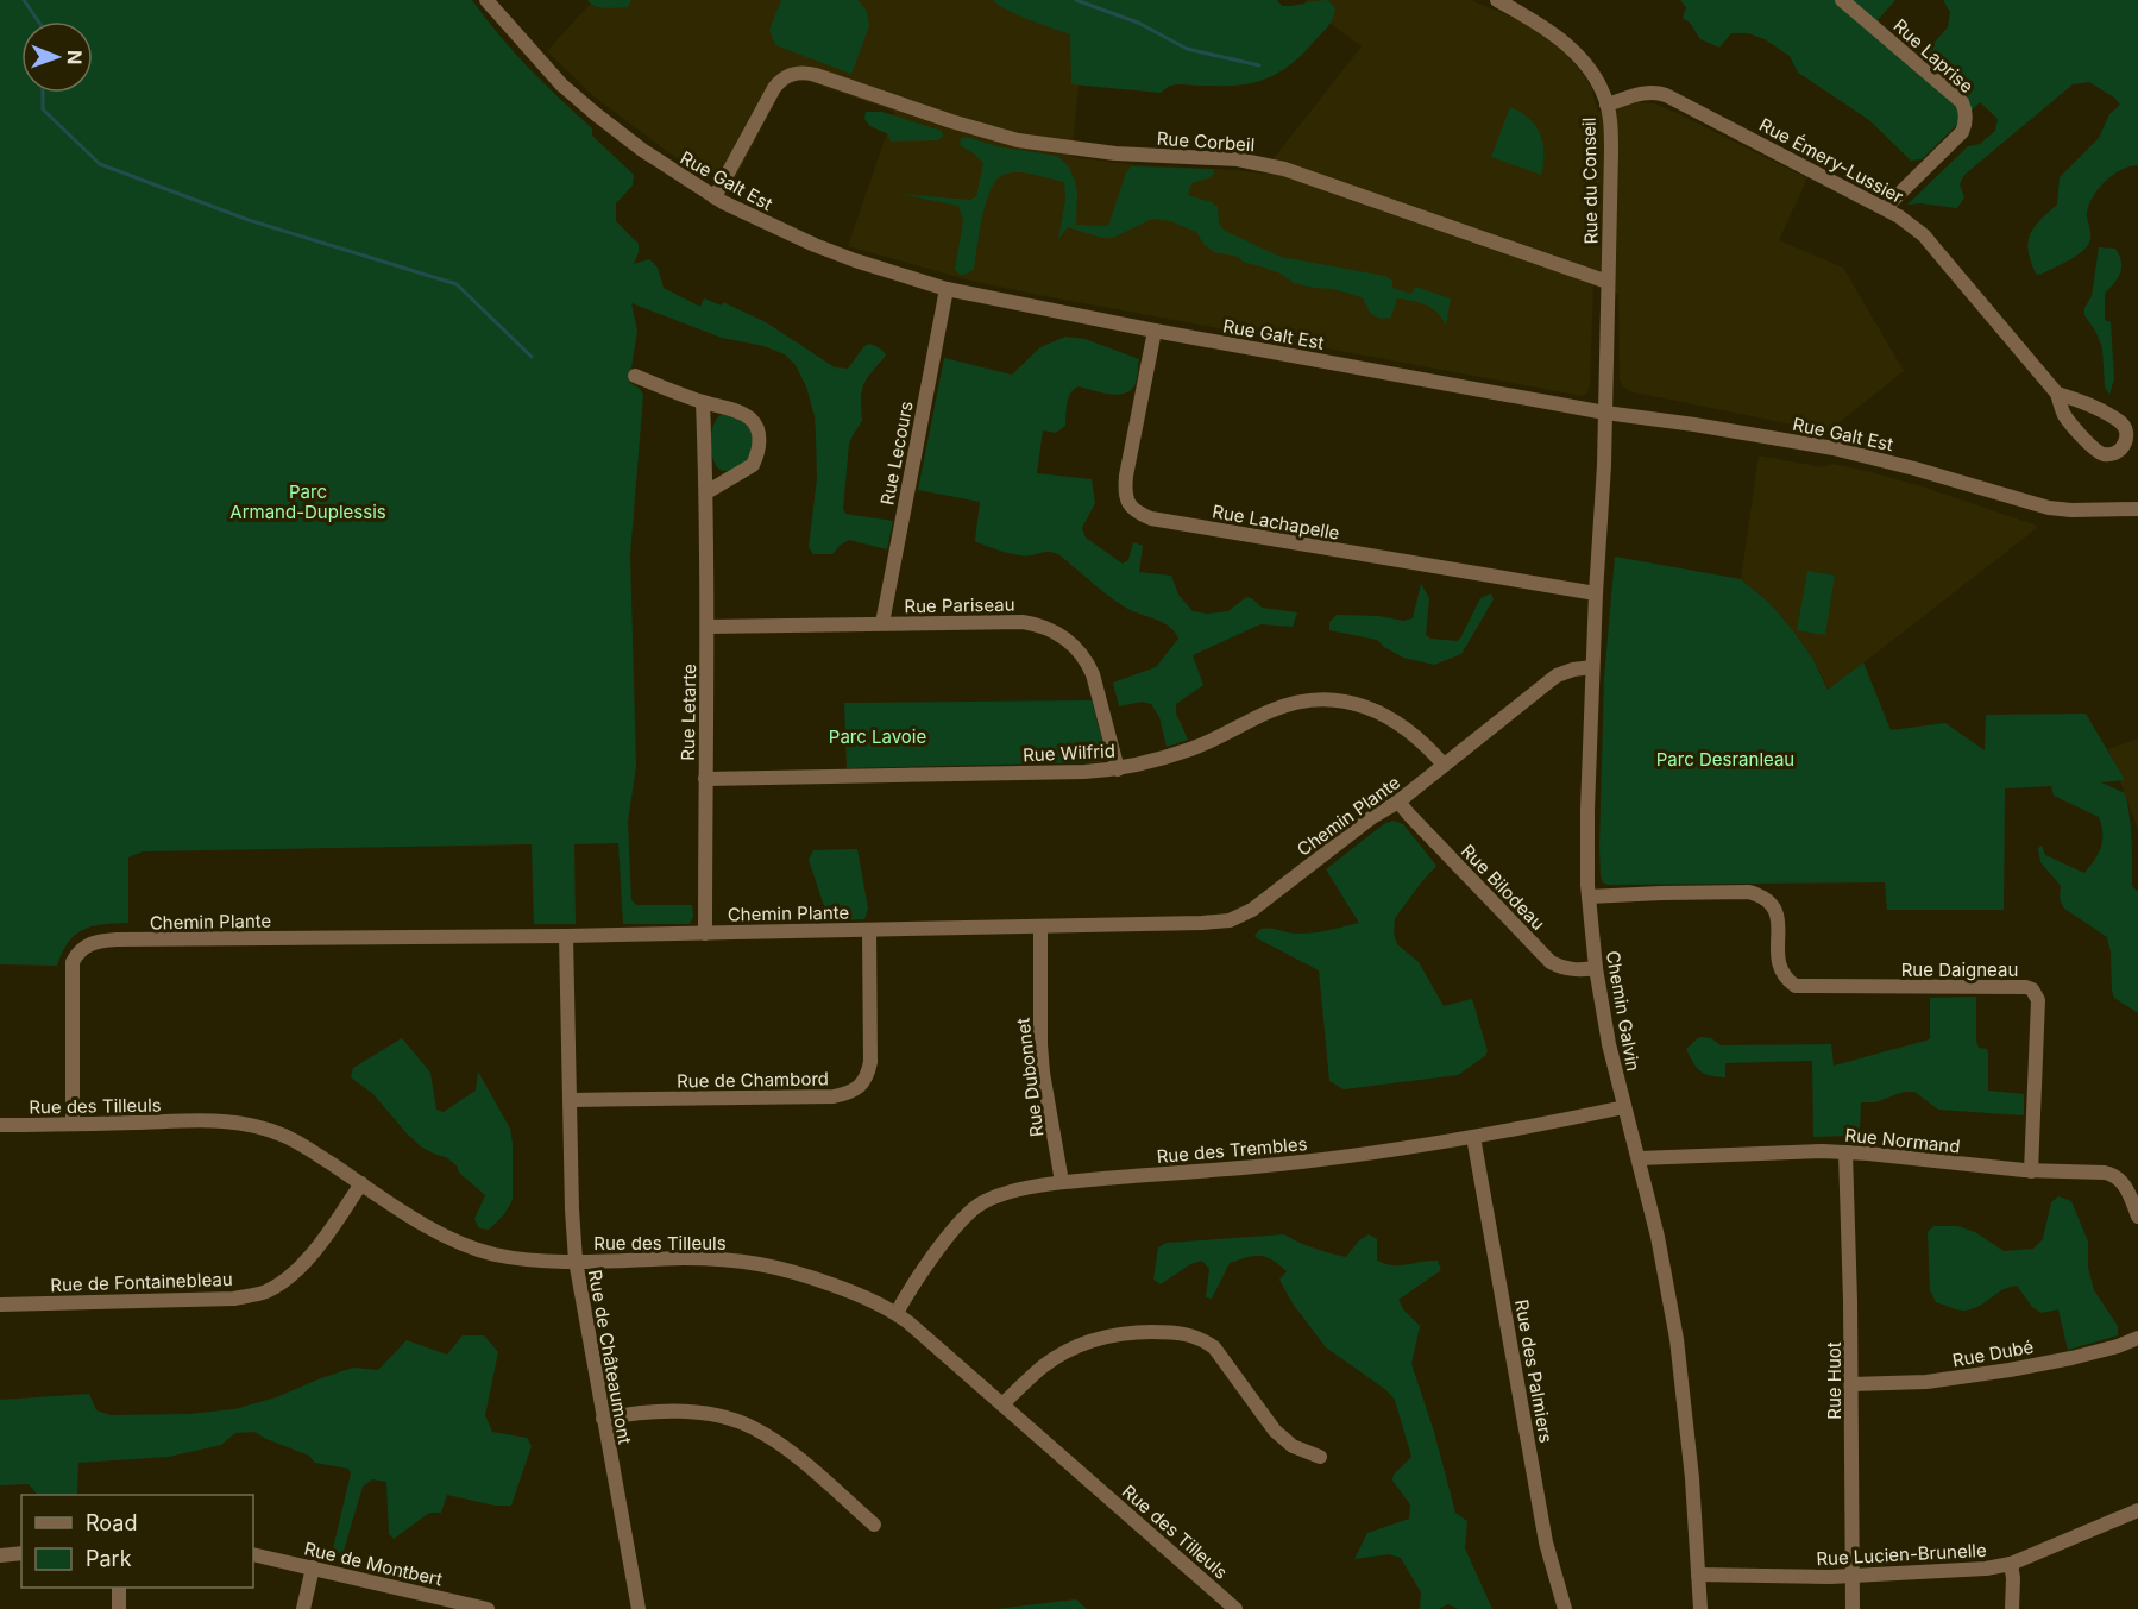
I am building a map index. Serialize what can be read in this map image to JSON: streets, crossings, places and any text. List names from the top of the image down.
{
  "streets": {
    "street": [
      "Rue Laprise",
      "Rue Corbeil",
      "Rue Émery-Lussier",
      "Rue Galt Est",
      "Rue du Conseil",
      "Rue Lecours",
      "Rue Lachapelle",
      "Rue Pariseau",
      "Rue Letarte",
      "Rue Wilfrid",
      "Chemin Plante",
      "Rue Bilodeau",
      "Rue Daigneau",
      "Chemin Galvin",
      "Rue Dubonnet",
      "Rue de Chambord",
      "Rue des Tilleuls",
      "Rue Normand",
      "Rue des Trembles",
      "Rue de Fontainebleau",
      "Rue Dubé",
      "Rue de Châteaumont",
      "Rue des Palmiers",
      "Rue Huot",
      "Rue Lucien-Brunelle",
      "Rue de Montbert"
    ]
  },
  "crossings": [
    ["Rue Laprise", "Rue Émery-Lussier"],
    ["Rue Corbeil", "Rue Galt Est"],
    ["Rue Corbeil", "Rue du Conseil"],
    ["Rue Émery-Lussier", "Rue du Conseil"],
    ["Rue Galt Est", "Rue du Conseil"],
    ["Rue Galt Est", "Rue Lecours"],
    ["Rue Galt Est", "Rue Lachapelle"],
    ["Rue Galt Est", "Chemin Galvin"],
    ["Rue du Conseil", "Chemin Galvin"],
    ["Rue Lecours", "Rue Pariseau"],
    ["Rue Lachapelle", "Chemin Galvin"],
    ["Rue Pariseau", "Rue Letarte"],
    ["Rue Pariseau", "Rue Wilfrid"],
    ["Rue Letarte", "Rue Wilfrid"],
    ["Rue Letarte", "Chemin Plante"],
    ["Rue Wilfrid", "Chemin Plante"],
    ["Chemin Plante", "Rue Bilodeau"],
    ["Chemin Plante", "Chemin Galvin"],
    ["Chemin Plante", "Rue Dubonnet"],
    ["Chemin Plante", "Rue de Chambord"],
    ["Chemin Plante", "Rue des Tilleuls"],
    ["Chemin Plante", "Rue de Châteaumont"],
    ["Rue Bilodeau", "Chemin Galvin"],
    ["Rue Daigneau", "Chemin Galvin"],
    ["Rue Daigneau", "Rue Normand"],
    ["Chemin Galvin", "Rue Normand"],
    ["Chemin Galvin", "Rue des Trembles"],
    ["Chemin Galvin", "Rue Lucien-Brunelle"],
    ["Rue Dubonnet", "Rue des Trembles"],
    ["Rue de Chambord", "Rue de Châteaumont"],
    ["Rue des Tilleuls", "Rue des Trembles"],
    ["Rue des Tilleuls", "Rue de Fontainebleau"],
    ["Rue des Tilleuls", "Rue de Châteaumont"],
    ["Rue Normand", "Rue Huot"],
    ["Rue des Trembles", "Rue des Palmiers"],
    ["Rue Dubé", "Rue Huot"],
    ["Rue Huot", "Rue Lucien-Brunelle"]
  ],
  "parks": ["Parc Armand-Duplessis", "Parc Lavoie", "Parc Desranleau"],
  "legend": ["Road", "Park"],
  "north": "right"
}
